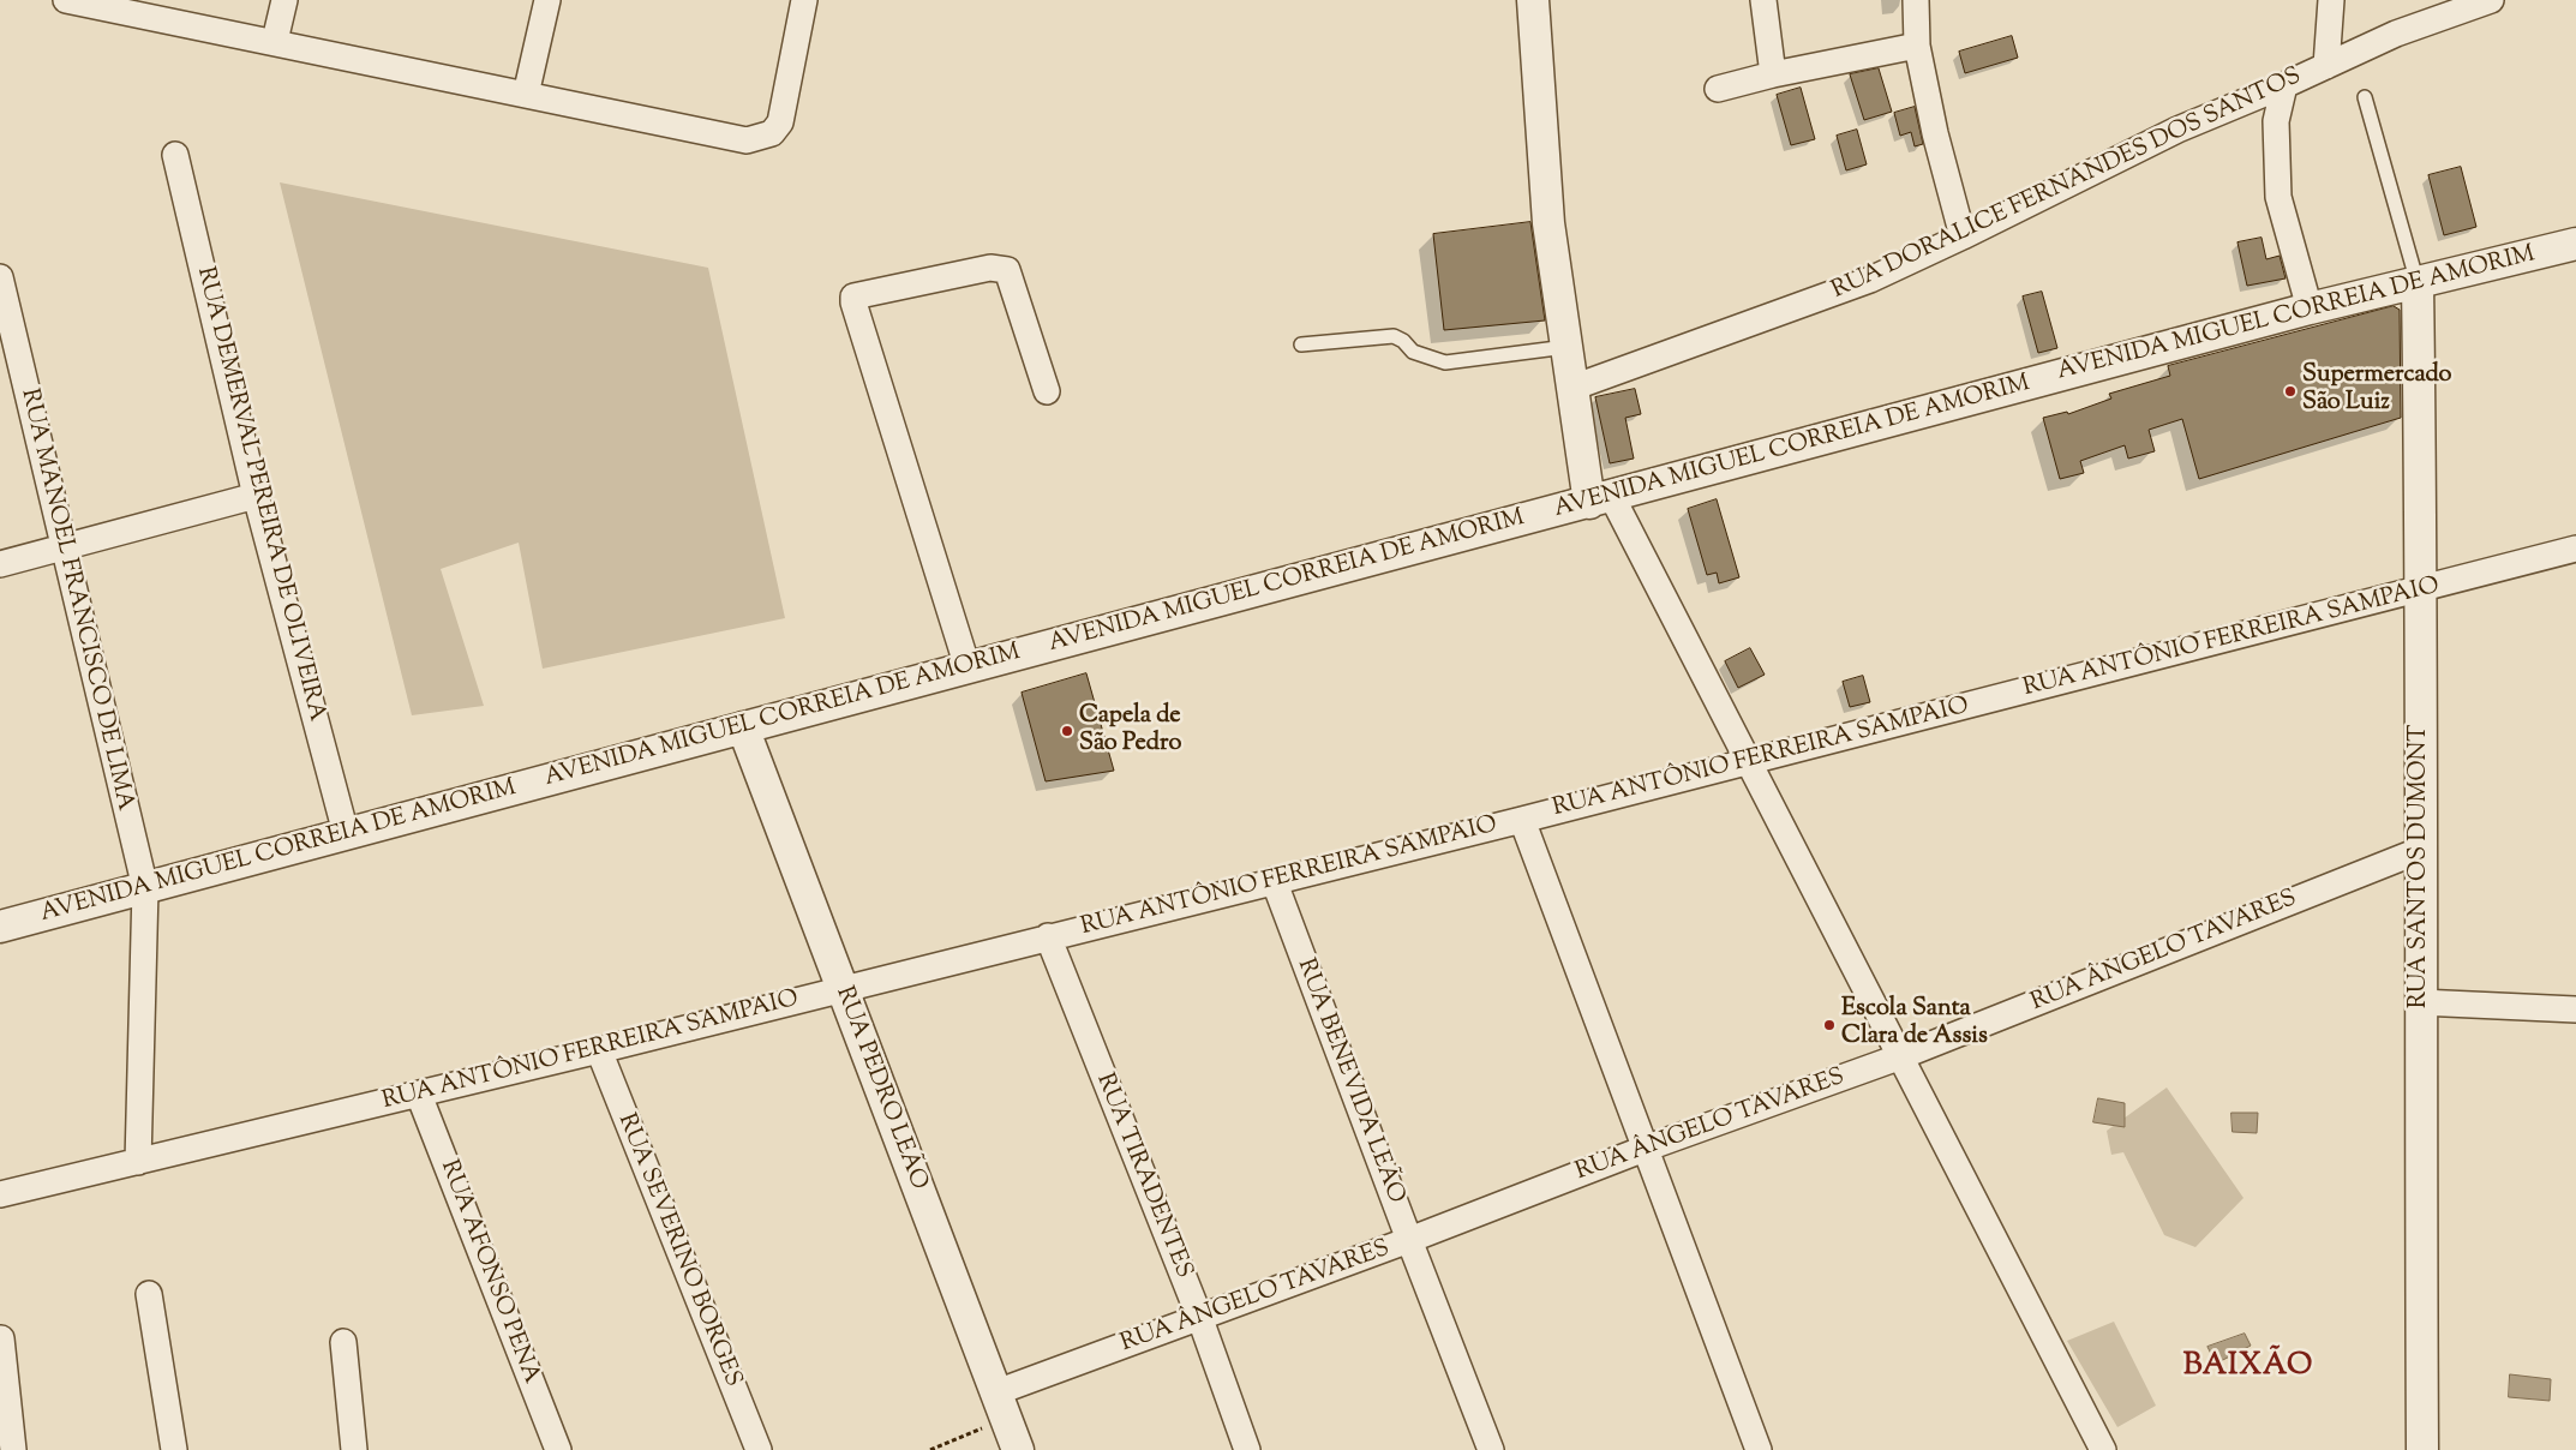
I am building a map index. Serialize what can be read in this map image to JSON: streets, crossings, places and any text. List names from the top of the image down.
{
  "streets": {
    "street": [
      "RUA DORALICE FERNANDES DOS SANTOS",
      "AVENIDA MIGUEL CORREIA DE AMORIM",
      "RUA DEMERVAL PEREIRA DE OLIVEIRA",
      "RUA MANOEL FRANCISCO DE LIMA",
      "RUA ANTÔNIO FERREIRA SAMPAIO",
      "RUA SANTOS DUMONT",
      "RUA ÂNGELO TAVARES",
      "RUA BENEVIDA LEÃO",
      "RUA PEDRO LEÃO",
      "RUA TIRADENTES",
      "RUA SEVERINO BORGES",
      "RUA AFONSO PENA"
    ]
  },
  "crossings": [
    ["AVENIDA MIGUEL CORREIA DE AMORIM", "RUA DEMERVAL PEREIRA DE OLIVEIRA"],
    ["AVENIDA MIGUEL CORREIA DE AMORIM", "RUA MANOEL FRANCISCO DE LIMA"],
    ["AVENIDA MIGUEL CORREIA DE AMORIM", "RUA SANTOS DUMONT"],
    ["AVENIDA MIGUEL CORREIA DE AMORIM", "RUA PEDRO LEÃO"],
    ["RUA MANOEL FRANCISCO DE LIMA", "RUA ANTÔNIO FERREIRA SAMPAIO"],
    ["RUA ANTÔNIO FERREIRA SAMPAIO", "RUA SANTOS DUMONT"],
    ["RUA ANTÔNIO FERREIRA SAMPAIO", "RUA BENEVIDA LEÃO"],
    ["RUA ANTÔNIO FERREIRA SAMPAIO", "RUA PEDRO LEÃO"],
    ["RUA ANTÔNIO FERREIRA SAMPAIO", "RUA TIRADENTES"],
    ["RUA ANTÔNIO FERREIRA SAMPAIO", "RUA SEVERINO BORGES"],
    ["RUA ANTÔNIO FERREIRA SAMPAIO", "RUA AFONSO PENA"],
    ["RUA SANTOS DUMONT", "RUA ÂNGELO TAVARES"],
    ["RUA ÂNGELO TAVARES", "RUA BENEVIDA LEÃO"],
    ["RUA ÂNGELO TAVARES", "RUA PEDRO LEÃO"],
    ["RUA ÂNGELO TAVARES", "RUA TIRADENTES"]
  ],
  "districts": ["BAIXÃO"],
  "places": ["Supermercado São Luiz", "Capela de São Pedro", "Escola Santa Clara de Assis"]
}
